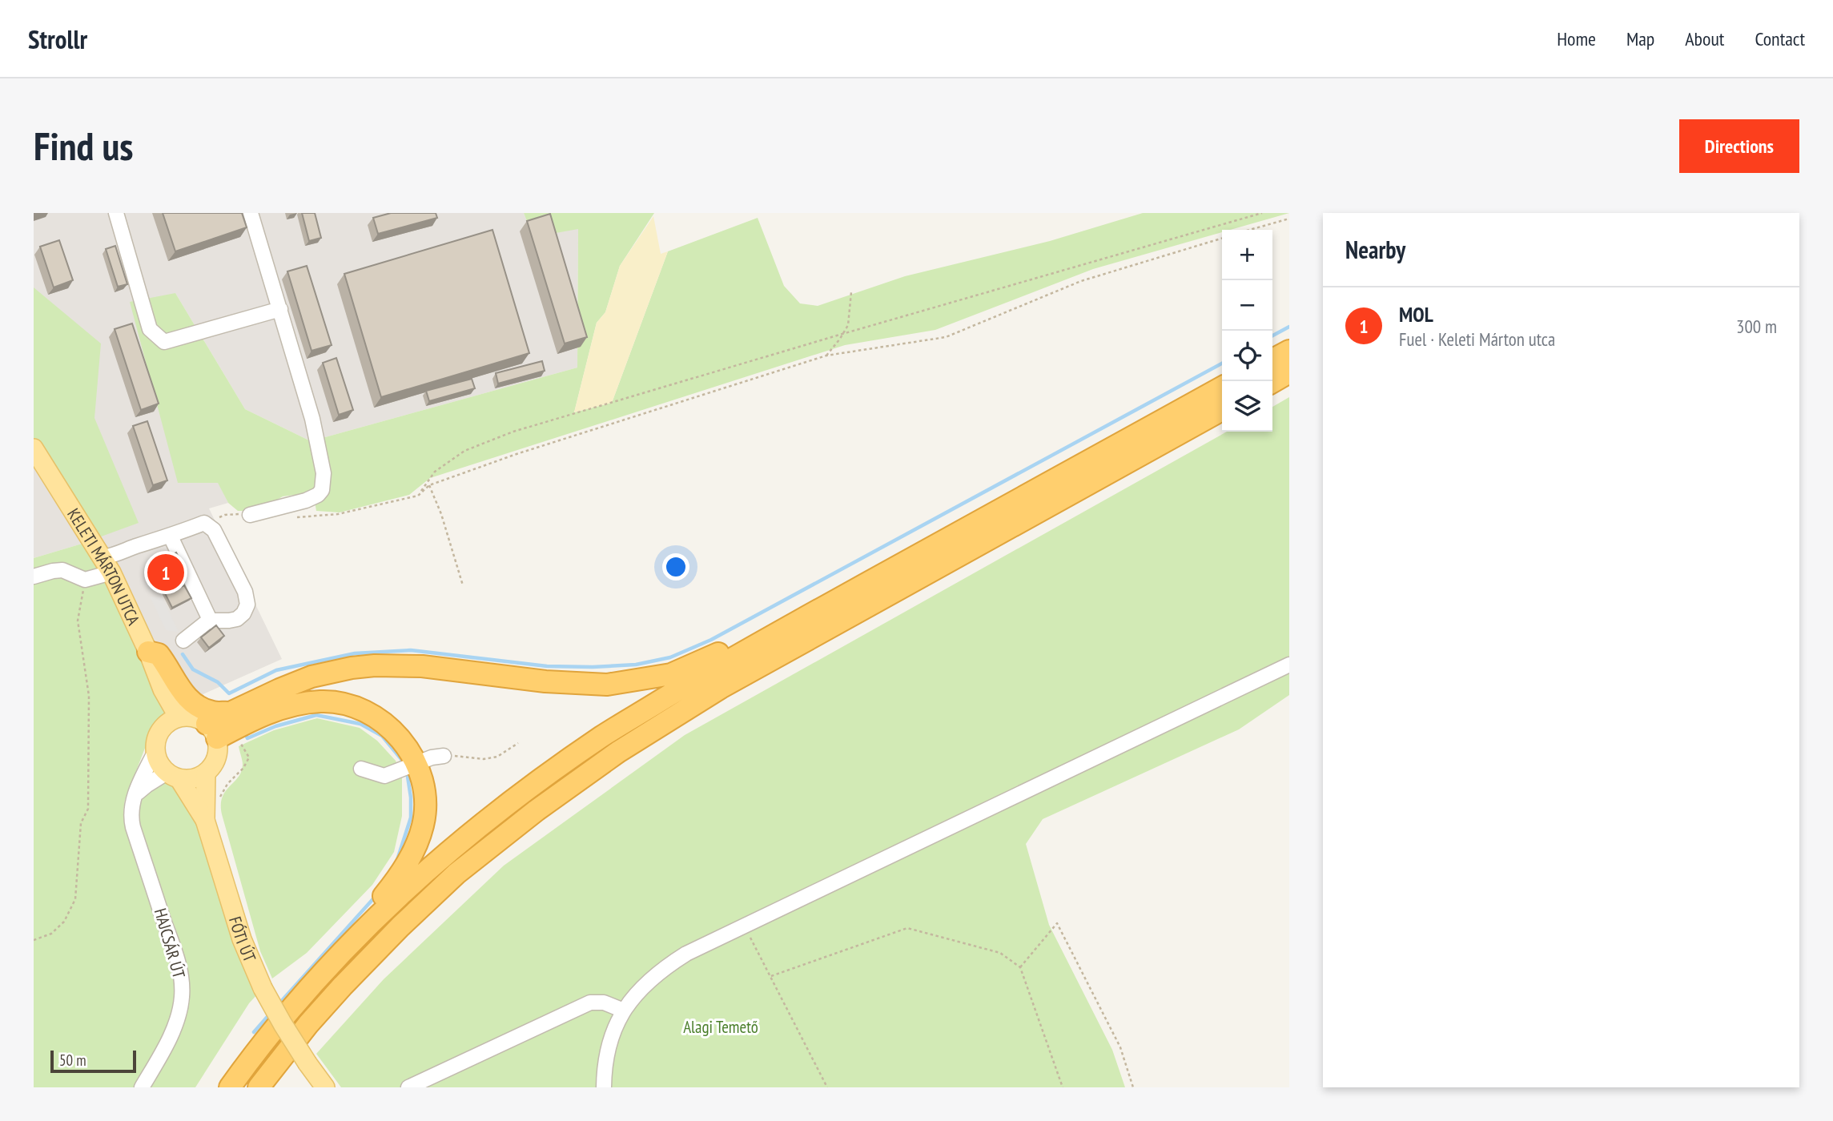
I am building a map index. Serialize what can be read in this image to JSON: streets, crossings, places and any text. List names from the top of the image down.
{
  "streets": {
    "main road": ["KELETI MÁRTON UTCA", "FÓTI ÚT"],
    "street": ["HAJCSÁR ÚT"]
  },
  "crossings": [
    ["KELETI MÁRTON UTCA", "FÓTI ÚT"],
    ["KELETI MÁRTON UTCA", "HAJCSÁR ÚT"],
    ["FÓTI ÚT", "HAJCSÁR ÚT"]
  ],
  "parks": ["Alagi Temető"],
  "scale_bar": "50 m",
  "page": {
    "header": "Strollr",
    "nav": [
      "Home",
      "Map",
      "About",
      "Contact"
    ],
    "buttons": "Directions",
    "title": "Find us",
    "heading": "Nearby",
    "map_buttons": ["+", "−"],
    "list": [
      {
        "mark": "1",
        "name": "MOL",
        "note": "Fuel · Keleti Márton utca",
        "value": "300 m"
      }
    ],
    "pins": "1",
    "scale": "50 m"
  }
}
